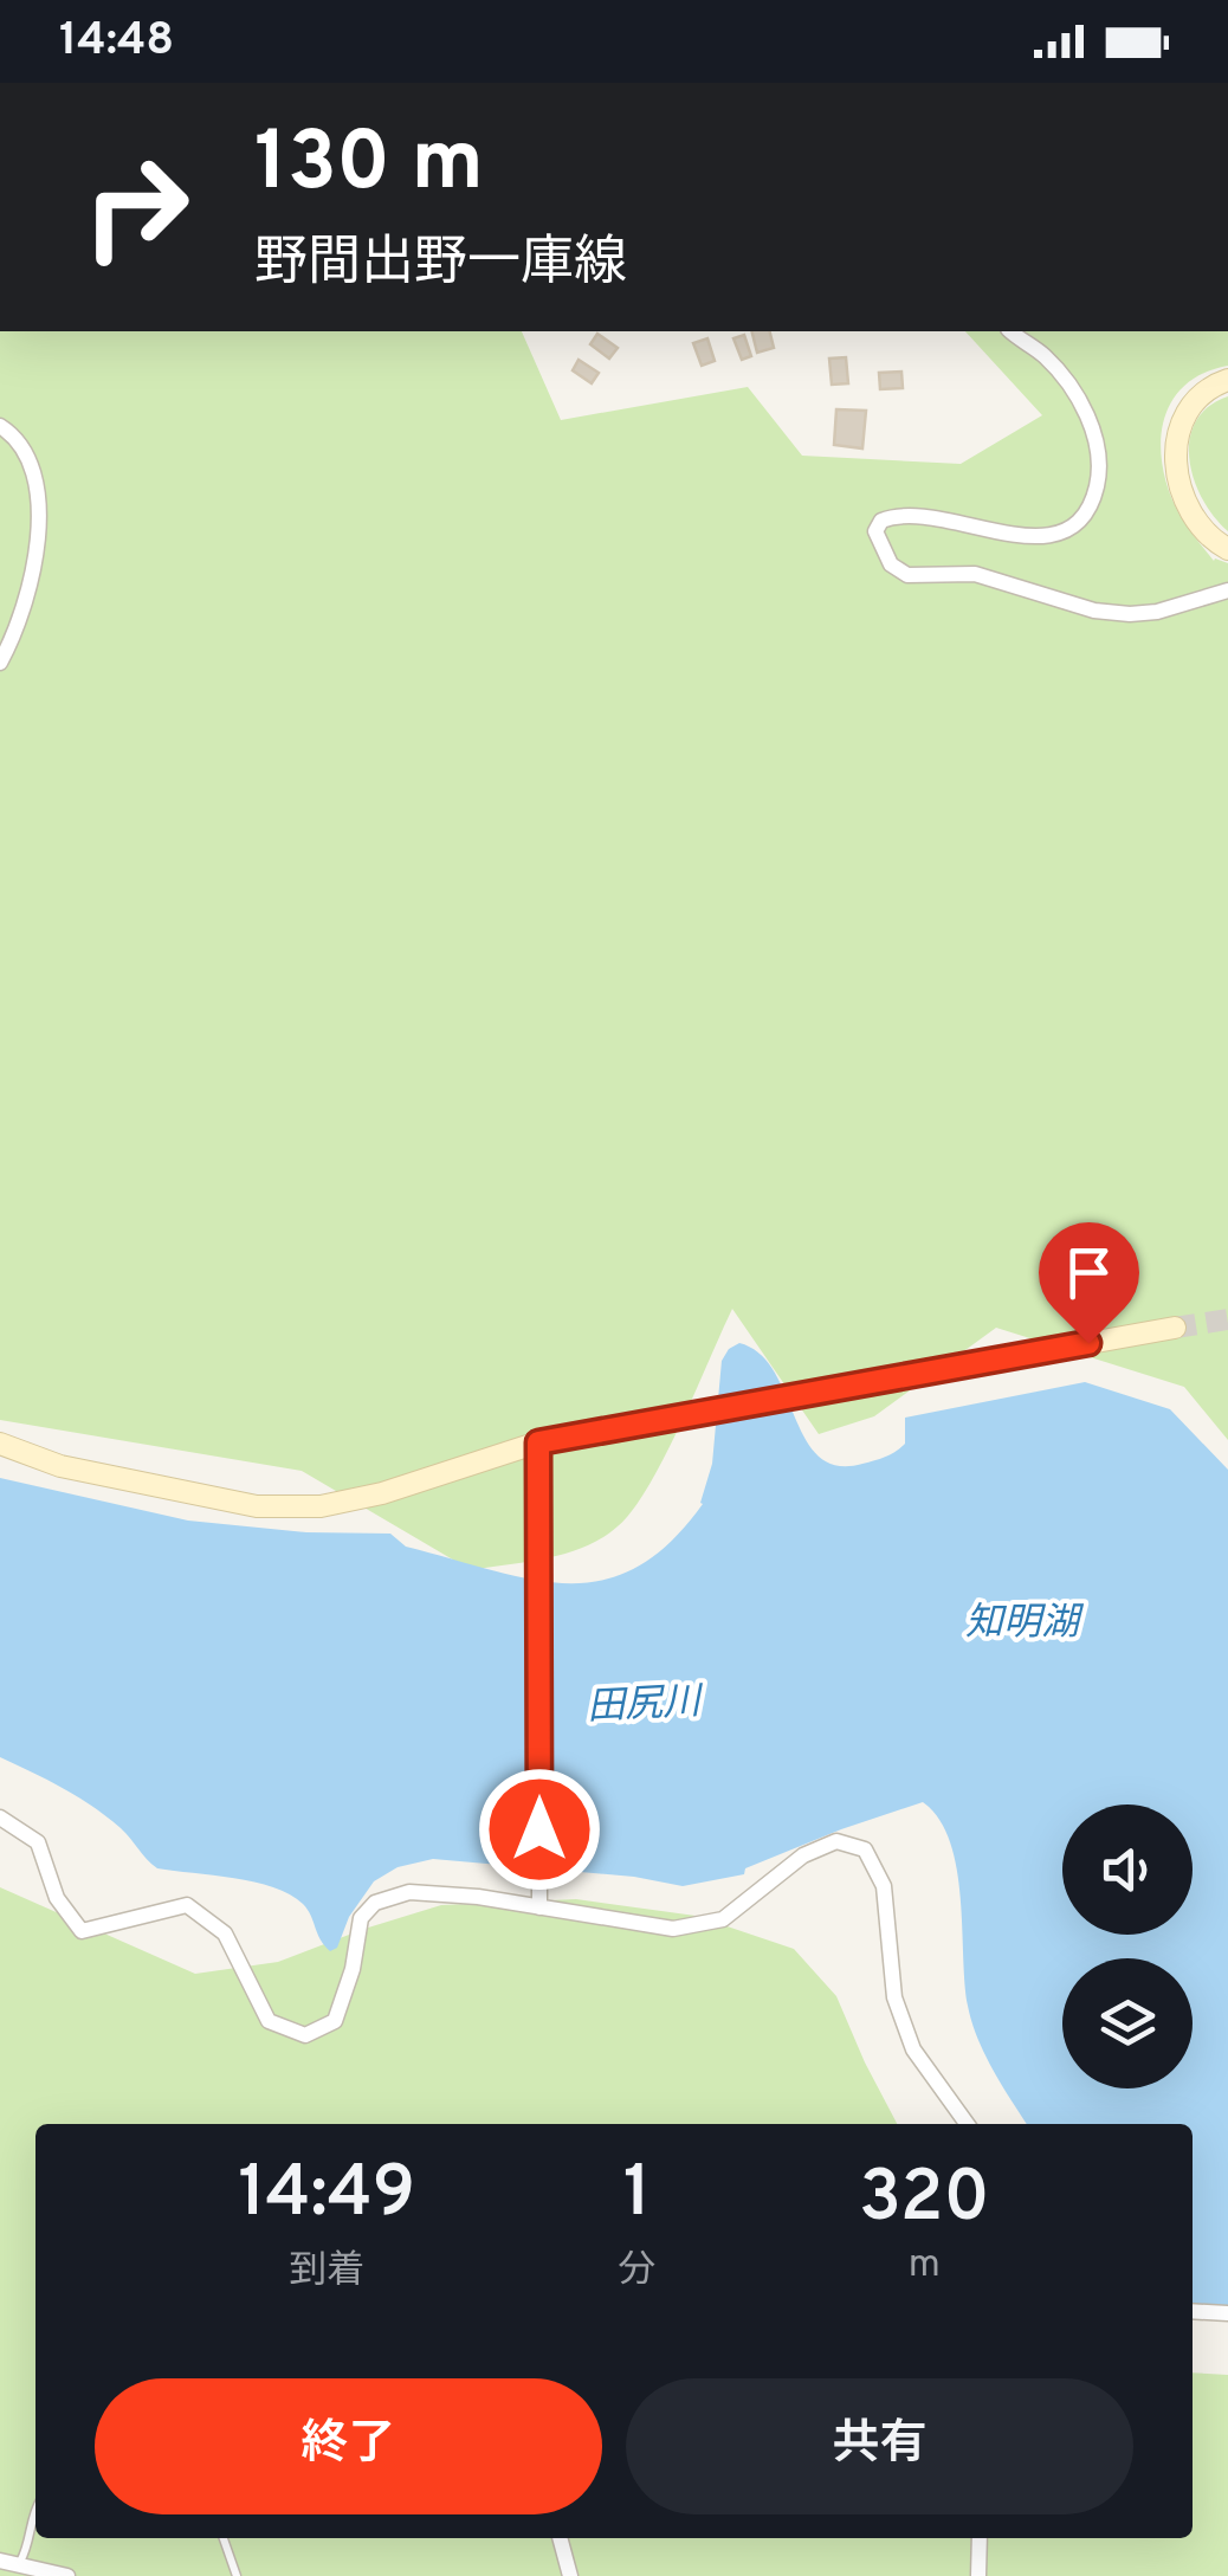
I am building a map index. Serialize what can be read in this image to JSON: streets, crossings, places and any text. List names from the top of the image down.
{
  "water": ["知明湖", "田尻川"],
  "page": {
    "status": "14:48",
    "turn": ["130 m", "野間出野一庫線"],
    "eta": [
      "14:49",
      "到着",
      "1",
      "分",
      "320",
      "m"
    ],
    "buttons": ["終了", "共有"]
  }
}
